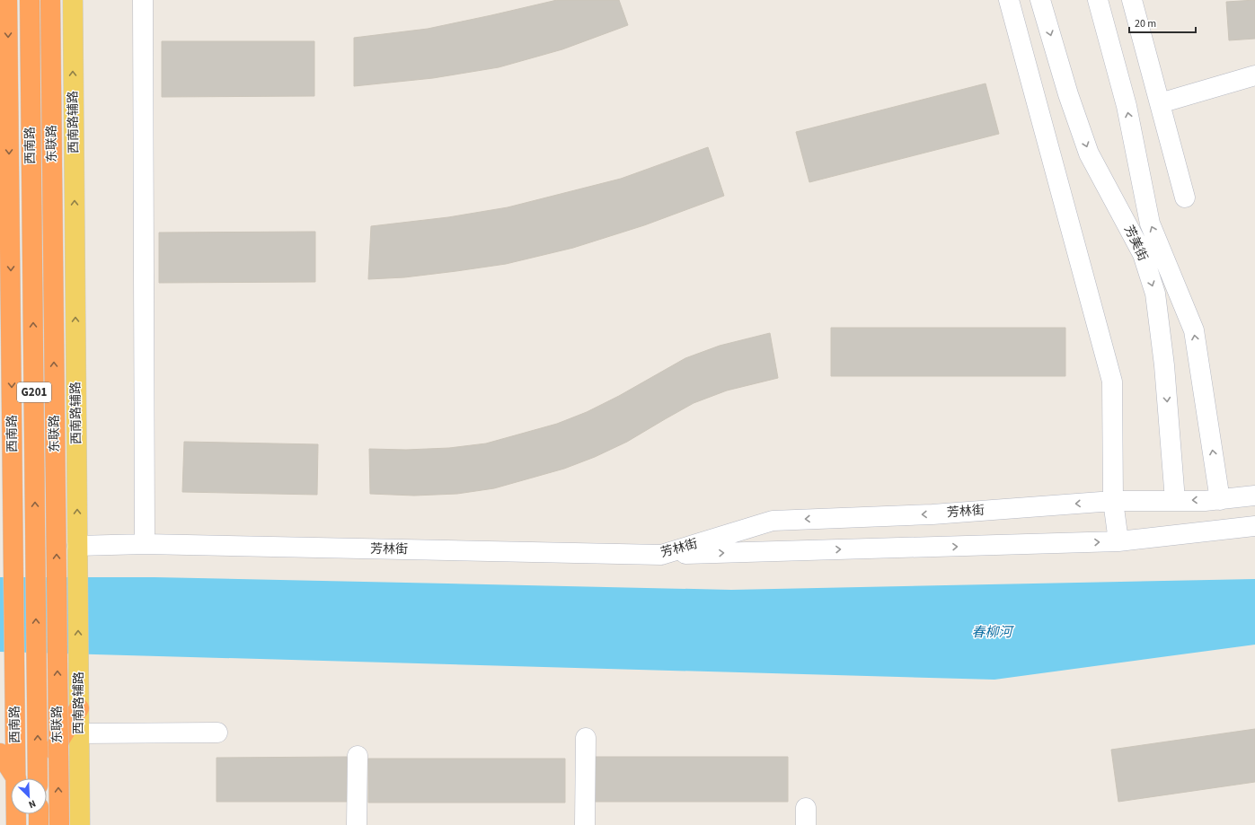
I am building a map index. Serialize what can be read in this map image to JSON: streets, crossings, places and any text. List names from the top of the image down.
{
  "streets": {
    "highway": ["东联路", "西南路", "G201"],
    "main road": ["西南路辅路"],
    "street": ["芳美街", "芳林街"]
  },
  "crossings": [
    ["西南路辅路", "芳林街"],
    ["芳美街", "芳林街"]
  ],
  "one_way": ["西南路辅路", "东联路"],
  "water": ["春柳河"],
  "scale_bar": "20 m",
  "north": "bottom right"
}
